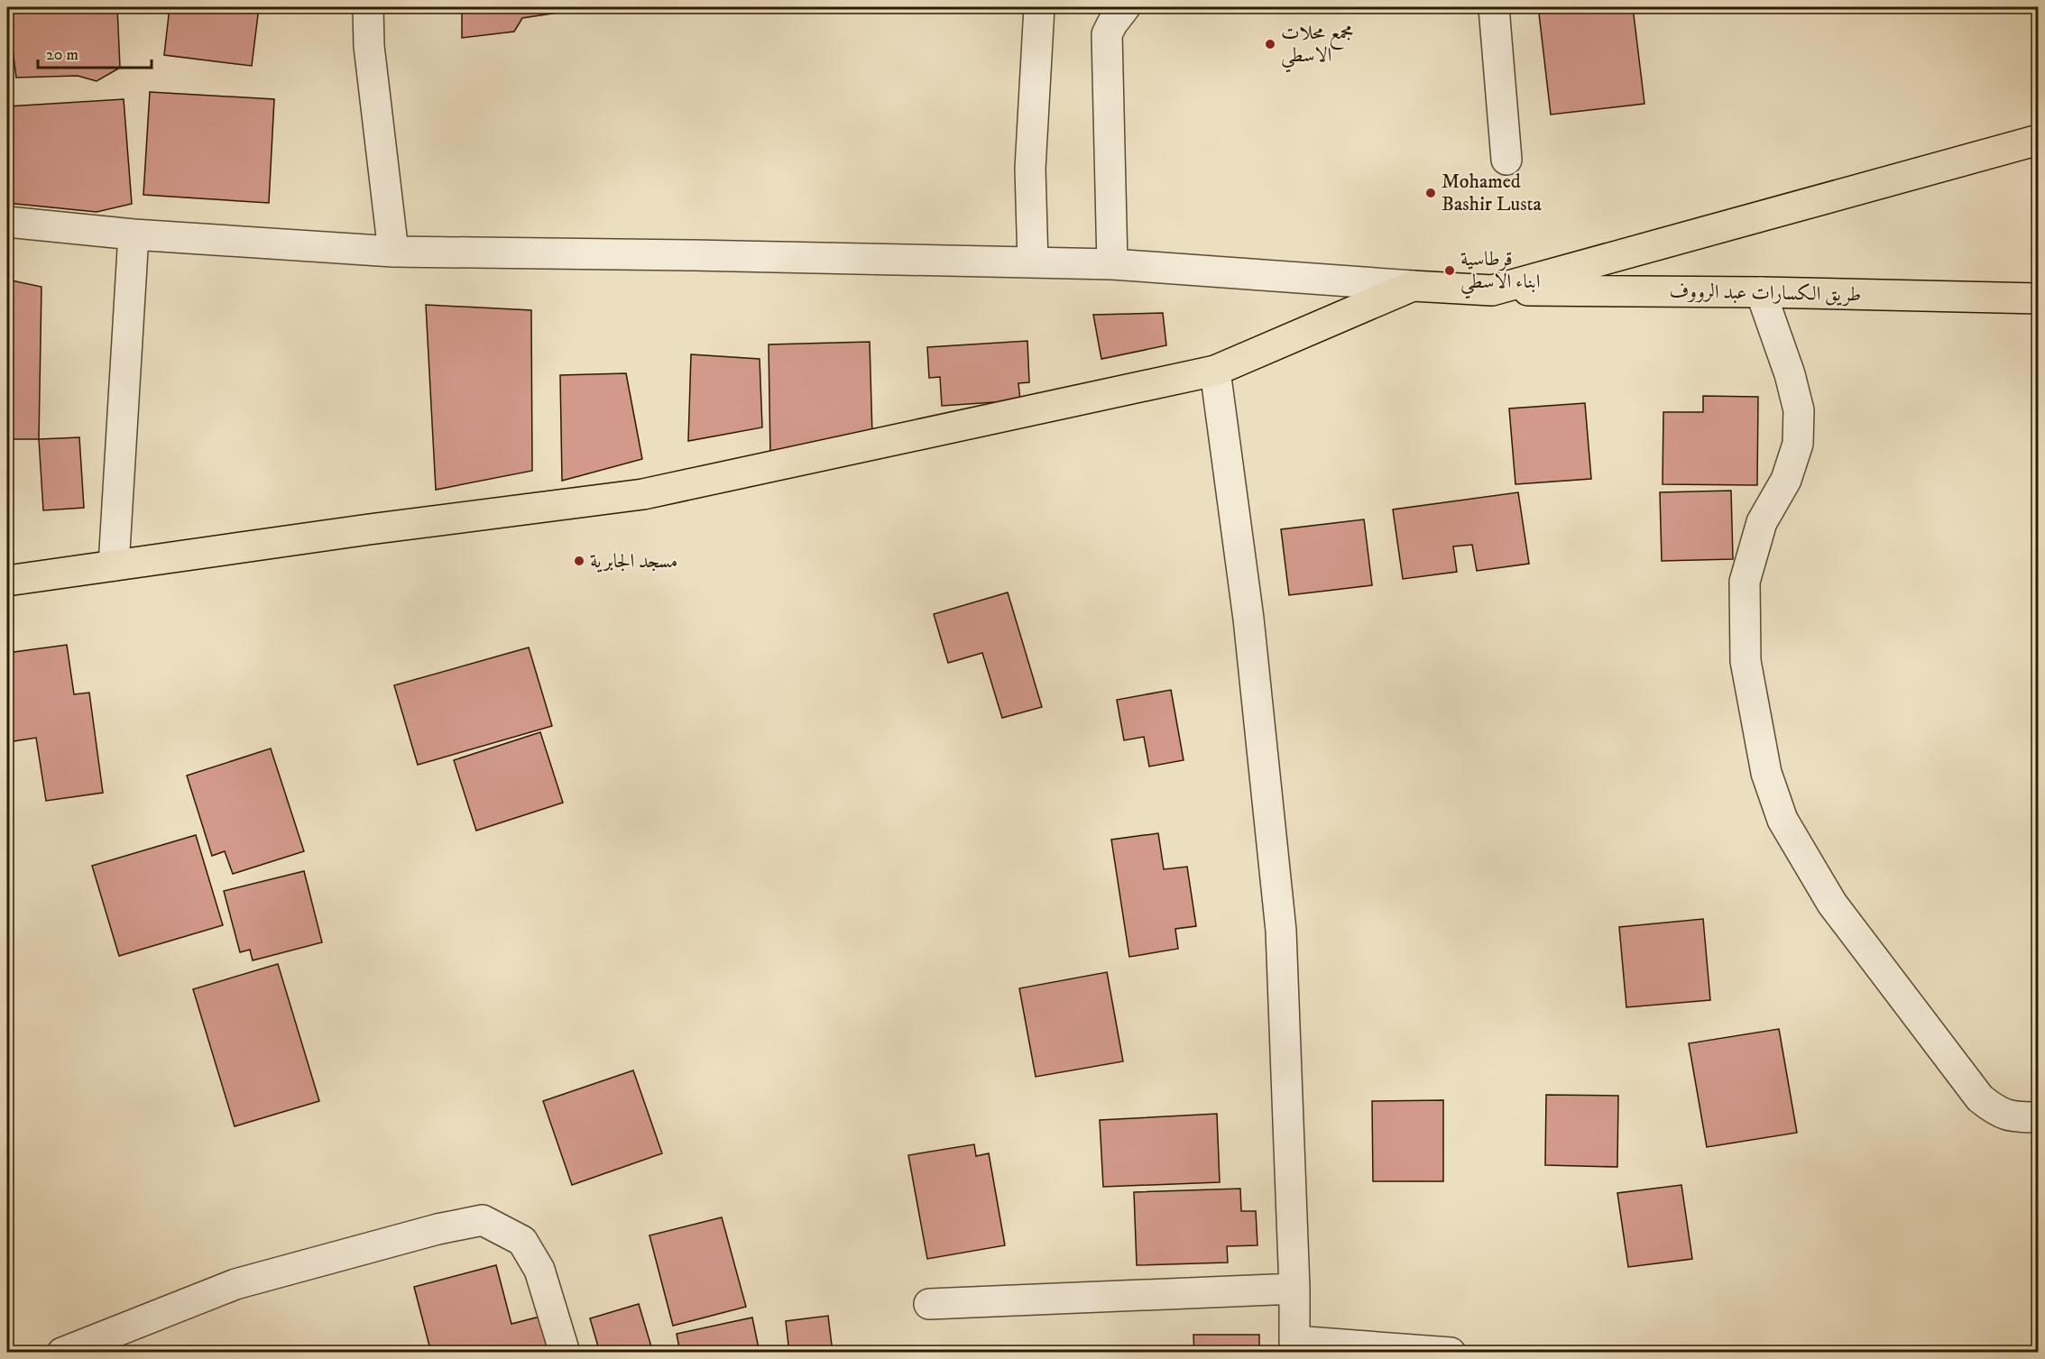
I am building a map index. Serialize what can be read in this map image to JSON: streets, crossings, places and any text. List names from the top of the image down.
{
  "streets": {
    "main road": ["طريق الكسارات عبد الرووف"]
  },
  "places": [
    "مجمع محلات الاسطي",
    "Mohamed Bashir Lusta",
    "قرطاسية ابناء الاسطي",
    "مسجد الجابرية"
  ],
  "scale_bar": "20 m"
}
